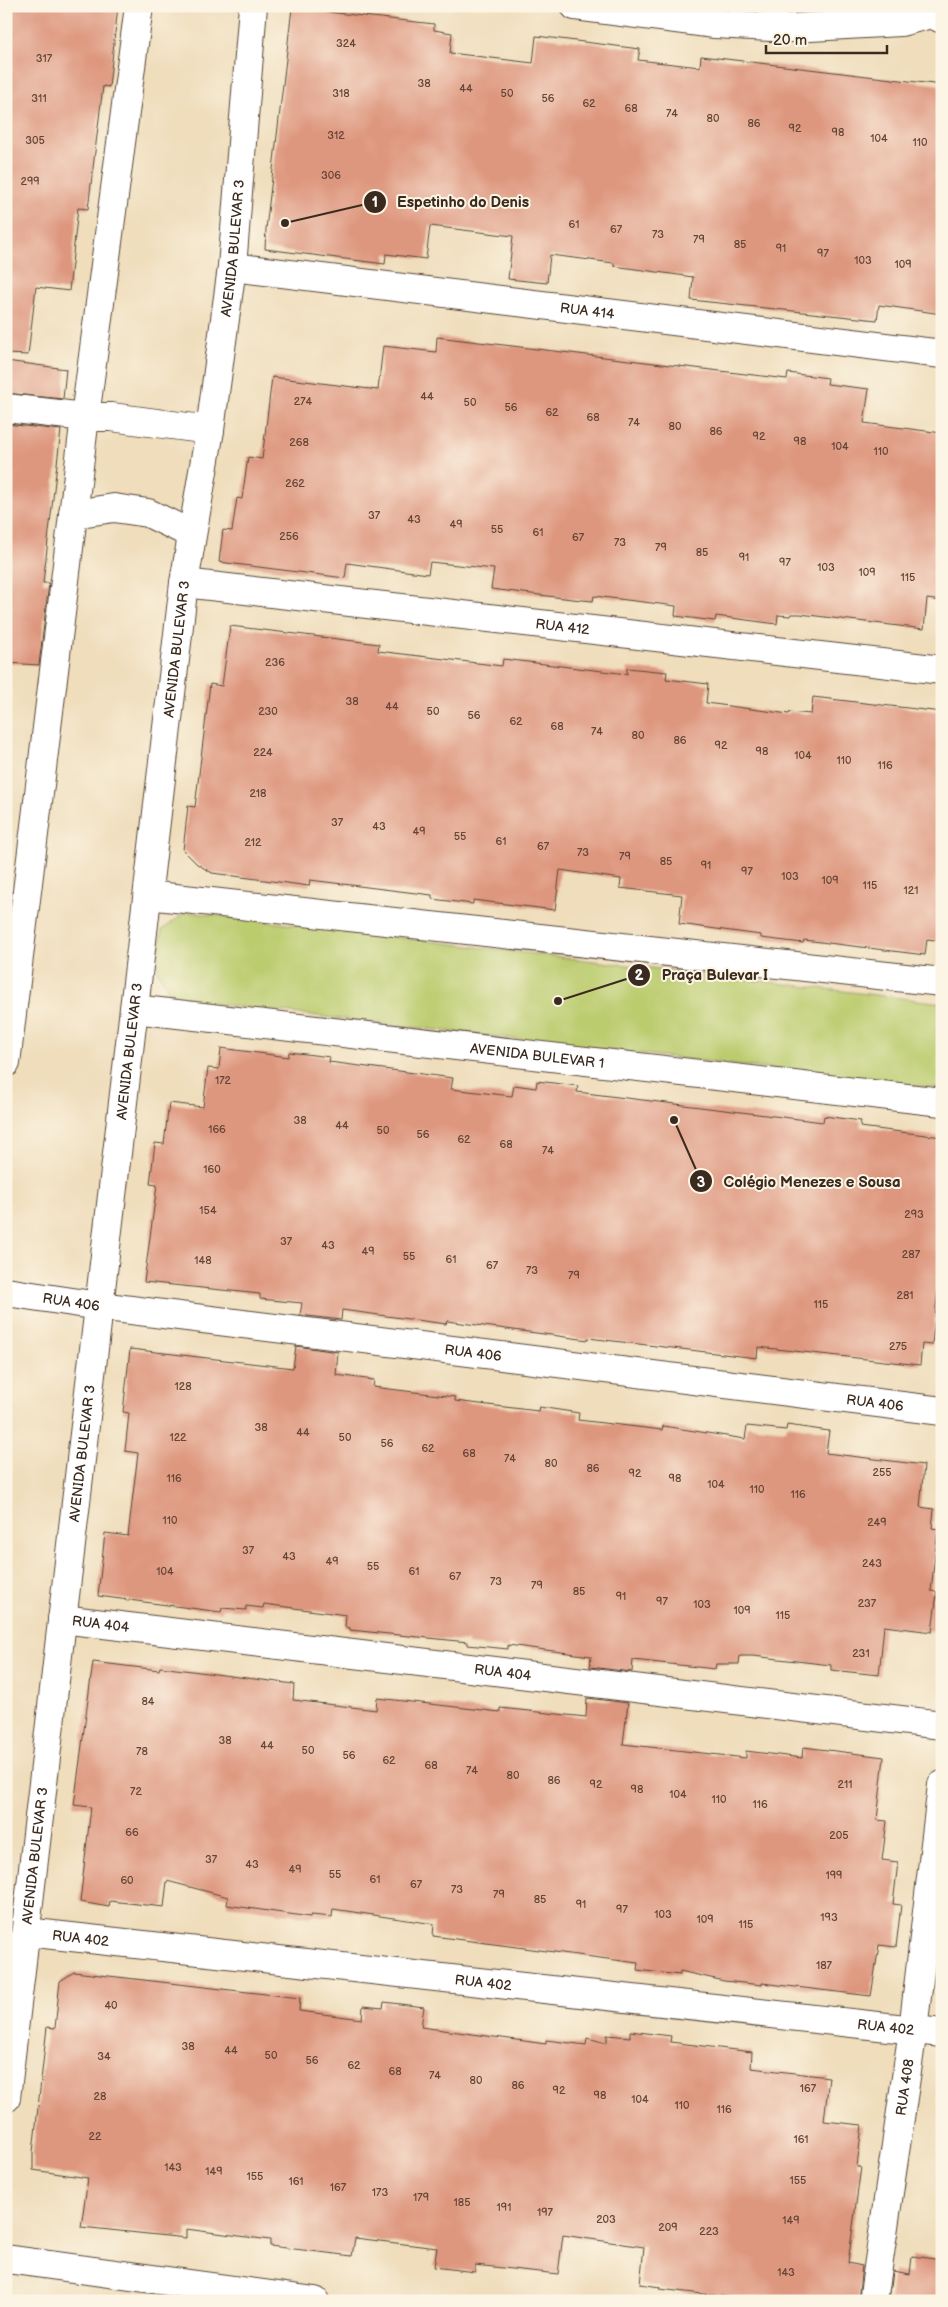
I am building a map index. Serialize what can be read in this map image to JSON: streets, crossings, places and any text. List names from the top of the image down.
{
  "streets": {
    "street": [
      "AVENIDA BULEVAR 3",
      "RUA 414",
      "RUA 412",
      "AVENIDA BULEVAR 1",
      "RUA 406",
      "RUA 404",
      "RUA 402",
      "RUA 408"
    ]
  },
  "crossings": [
    ["AVENIDA BULEVAR 3", "RUA 414"],
    ["AVENIDA BULEVAR 3", "RUA 412"],
    ["AVENIDA BULEVAR 3", "AVENIDA BULEVAR 1"],
    ["AVENIDA BULEVAR 3", "RUA 406"],
    ["AVENIDA BULEVAR 3", "RUA 404"],
    ["AVENIDA BULEVAR 3", "RUA 402"],
    ["RUA 402", "RUA 408"]
  ],
  "places": ["Espetinho do Denis", "Praça Bulevar I", "Colégio Menezes e Sousa"],
  "house_numbers": [
    "324",
    "317",
    "38",
    "44",
    "318",
    "50",
    "311",
    "56",
    "62",
    "68",
    "74",
    "80",
    "86",
    "92",
    "98",
    "312",
    "104",
    "305",
    "110",
    "306",
    "299",
    "61",
    "67",
    "73",
    "79",
    "85",
    "91",
    "97",
    "103",
    "109",
    "44",
    "274",
    "50",
    "56",
    "62",
    "68",
    "74",
    "80",
    "86",
    "92",
    "98",
    "268",
    "104",
    "110",
    "262",
    "37",
    "43",
    "49",
    "55",
    "61",
    "256",
    "67",
    "73",
    "79",
    "85",
    "91",
    "97",
    "103",
    "109",
    "115",
    "236",
    "38",
    "44",
    "230",
    "50",
    "56",
    "62",
    "68",
    "74",
    "80",
    "86",
    "92",
    "98",
    "224",
    "104",
    "110",
    "116",
    "218",
    "37",
    "43",
    "49",
    "55",
    "61",
    "212",
    "67",
    "73",
    "79",
    "85",
    "91",
    "97",
    "103",
    "109",
    "115",
    "121",
    "172",
    "38",
    "44",
    "166",
    "50",
    "56",
    "62",
    "68",
    "74",
    "160",
    "154",
    "293",
    "37",
    "43",
    "49",
    "287",
    "55",
    "61",
    "148",
    "67",
    "73",
    "79",
    "281",
    "115",
    "275",
    "128",
    "38",
    "44",
    "122",
    "50",
    "56",
    "62",
    "68",
    "74",
    "80",
    "86",
    "255",
    "92",
    "116",
    "98",
    "104",
    "110",
    "116",
    "110",
    "249",
    "37",
    "43",
    "49",
    "243",
    "55",
    "104",
    "61",
    "67",
    "73",
    "79",
    "85",
    "91",
    "97",
    "237",
    "103",
    "109",
    "115",
    "231",
    "84",
    "38",
    "44",
    "50",
    "78",
    "56",
    "62",
    "68",
    "74",
    "80",
    "86",
    "92",
    "211",
    "98",
    "72",
    "104",
    "110",
    "116",
    "66",
    "205",
    "37",
    "43",
    "49",
    "55",
    "199",
    "61",
    "60",
    "67",
    "73",
    "79",
    "85",
    "91",
    "97",
    "103",
    "193",
    "109",
    "115",
    "187",
    "40",
    "38",
    "44",
    "50",
    "34",
    "56",
    "62",
    "68",
    "74",
    "80",
    "86",
    "167",
    "92",
    "98",
    "28",
    "104",
    "110",
    "116",
    "22",
    "161",
    "143",
    "149",
    "155",
    "155",
    "161",
    "167",
    "173",
    "179",
    "185",
    "191",
    "197",
    "203",
    "149",
    "209",
    "223",
    "143"
  ],
  "scale_bar": "20 m"
}
